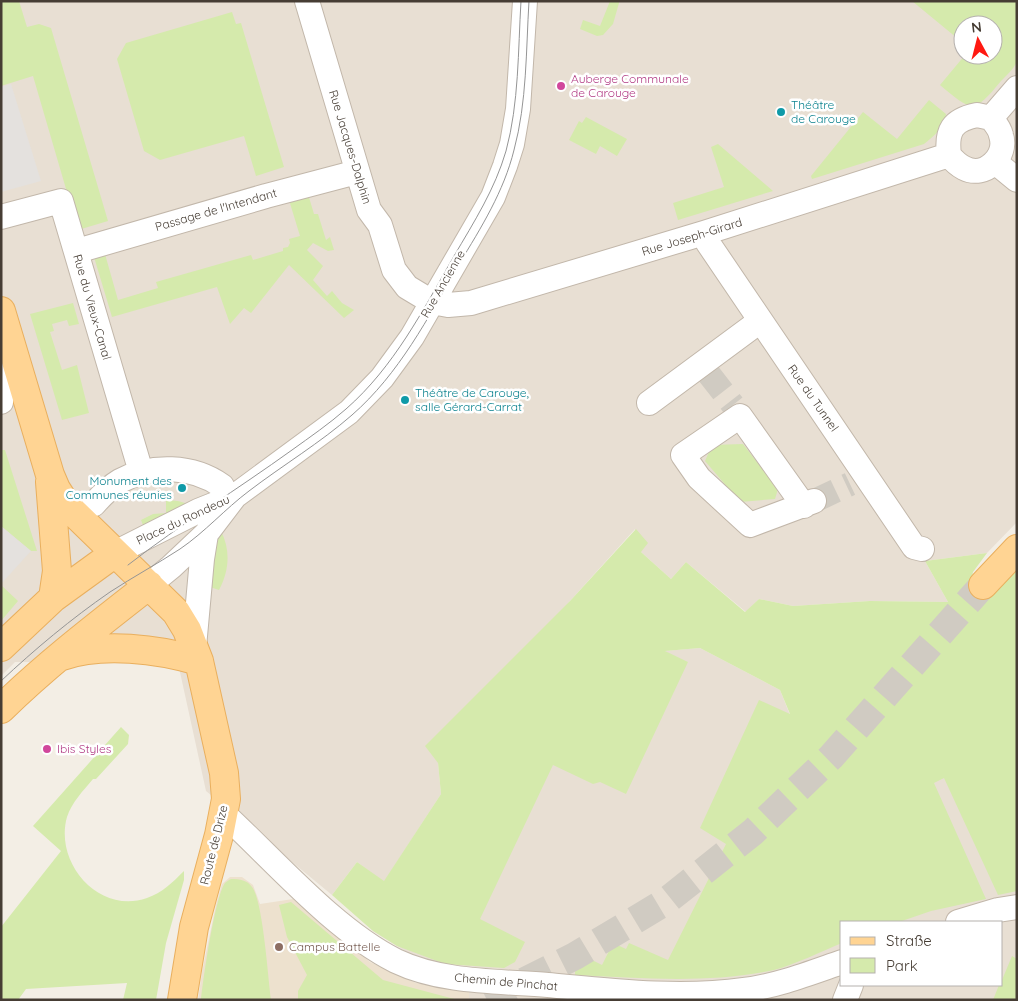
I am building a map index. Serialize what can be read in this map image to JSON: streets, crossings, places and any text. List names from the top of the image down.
{
  "streets": {
    "main road": ["Place du Rondeau", "Route de Drize"],
    "street": [
      "Rue Jacques-Dalphin",
      "Passage de l'Intendant",
      "Rue Joseph-Girard",
      "Rue Ancienne",
      "Rue du Vieux-Canal",
      "Rue du Tunnel",
      "Chemin de Pinchat"
    ]
  },
  "crossings": [
    ["Rue Jacques-Dalphin", "Passage de l'Intendant"],
    ["Rue Jacques-Dalphin", "Rue Joseph-Girard"],
    ["Rue Jacques-Dalphin", "Rue Ancienne"],
    ["Passage de l'Intendant", "Rue du Vieux-Canal"],
    ["Rue Joseph-Girard", "Rue Ancienne"],
    ["Rue Joseph-Girard", "Rue du Tunnel"],
    ["Rue Ancienne", "Place du Rondeau"],
    ["Rue du Vieux-Canal", "Place du Rondeau"],
    ["Place du Rondeau", "Route de Drize"],
    ["Route de Drize", "Chemin de Pinchat"]
  ],
  "places": [
    "Auberge Communale de Carouge",
    "Théâtre de Carouge",
    "Théâtre de Carouge, salle Gérard-Carrat",
    "Monument des Communes réunies",
    "Ibis Styles",
    "Campus Battelle"
  ],
  "legend": ["Straße", "Park"],
  "north": "top"
}
